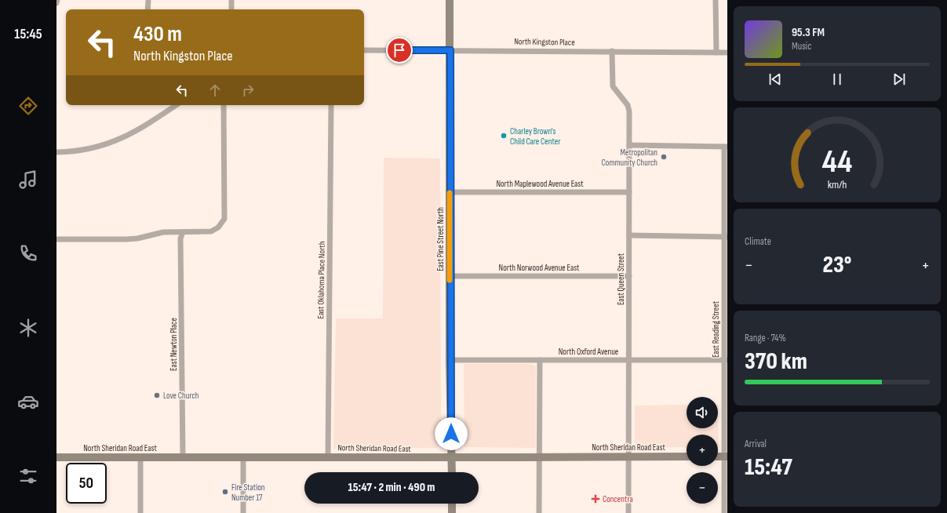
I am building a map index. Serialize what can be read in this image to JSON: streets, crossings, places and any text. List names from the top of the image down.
{
  "streets": {
    "main road": ["East Pine Street North", "North Sheridan Road East"],
    "street": [
      "North Kingston Place",
      "North Maplewood Avenue East",
      "North Norwood Avenue East",
      "East Queen Street",
      "East Oklahoma Place North",
      "East Reading Street",
      "East Newton Place",
      "North Oxford Avenue"
    ]
  },
  "crossings": [
    ["North Kingston Place", "East Pine Street North"],
    ["North Kingston Place", "East Queen Street"],
    ["North Maplewood Avenue East", "East Pine Street North"],
    ["North Maplewood Avenue East", "East Queen Street"],
    ["East Pine Street North", "North Norwood Avenue East"],
    ["East Pine Street North", "North Oxford Avenue"],
    ["East Pine Street North", "North Sheridan Road East"],
    ["North Norwood Avenue East", "East Queen Street"],
    ["East Queen Street", "North Oxford Avenue"],
    ["East Queen Street", "North Sheridan Road East"],
    ["East Oklahoma Place North", "North Sheridan Road East"],
    ["East Reading Street", "North Oxford Avenue"],
    ["East Newton Place", "North Sheridan Road East"]
  ],
  "places": {
    "other": [
      "Charley Brown's Child Care Center",
      "Metropolitan Community Church",
      "Love Church",
      "Fire Station Number 17"
    ],
    "health": ["Concentra"]
  },
  "page": {
    "tabs": "15:45",
    "turn": ["430 m", "North Kingston Place"],
    "song": ["95.3 FM", "Music"],
    "tile": [
      "Climate",
      ["Range · 74%", "370 km"],
      ["Arrival", "15:47"]
    ],
    "heat": ["−", "23°", "+"],
    "map_buttons": ["+", "−"],
    "limit": "50",
    "trip": "15:47 · 2 min · 490 m",
    "gauge": ["44", "km/h"]
  }
}
